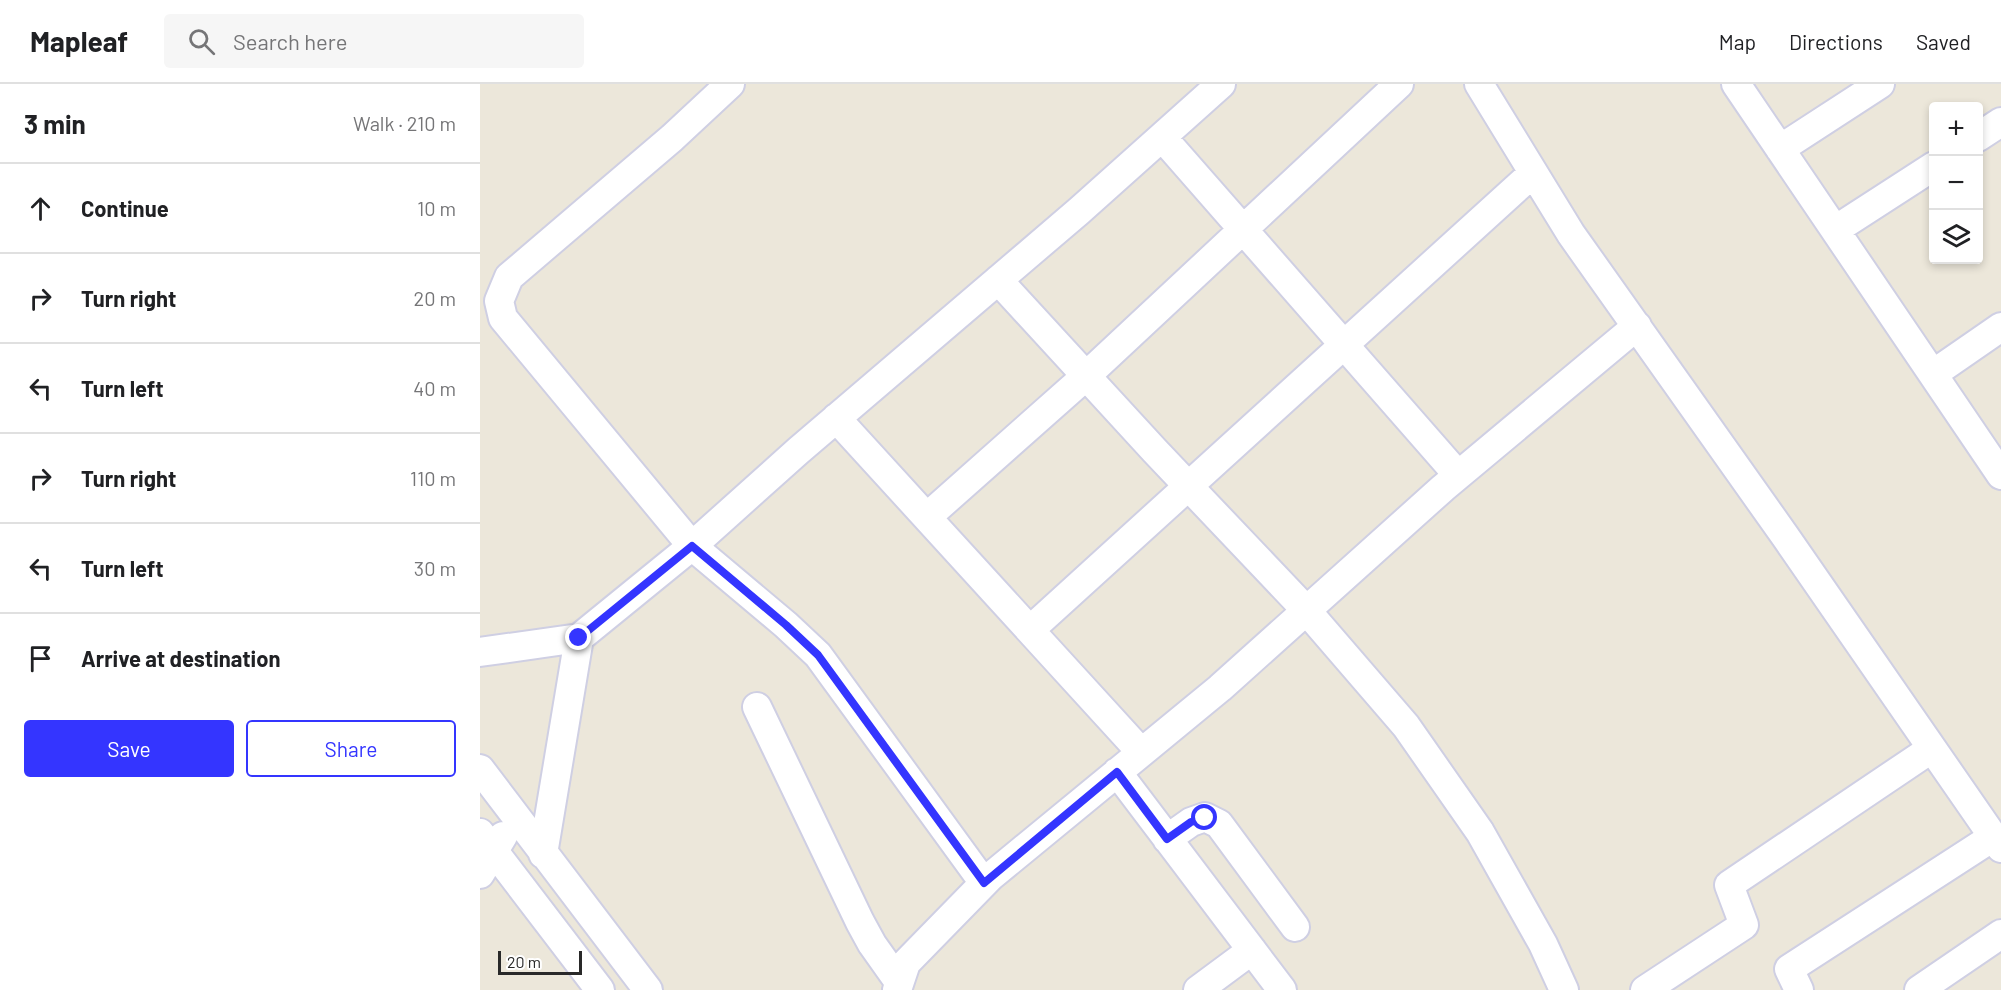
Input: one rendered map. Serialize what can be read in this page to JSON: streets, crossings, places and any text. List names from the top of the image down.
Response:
{
  "scale_bar": "20 m",
  "page": {
    "header": "Mapleaf",
    "search": "Search here",
    "nav": ["Map", "Directions", "Saved"],
    "heading": ["3 min", "Walk · 210 m"],
    "map_buttons": ["+", "−"],
    "list": [
      ["Continue", "10 m"],
      ["Turn right", "20 m"],
      ["Turn left", "40 m"],
      ["Turn right", "110 m"],
      ["Turn left", "30 m"],
      "Arrive at destination"
    ],
    "buttons": ["Save", "Share"],
    "scale": "20 m"
  }
}
